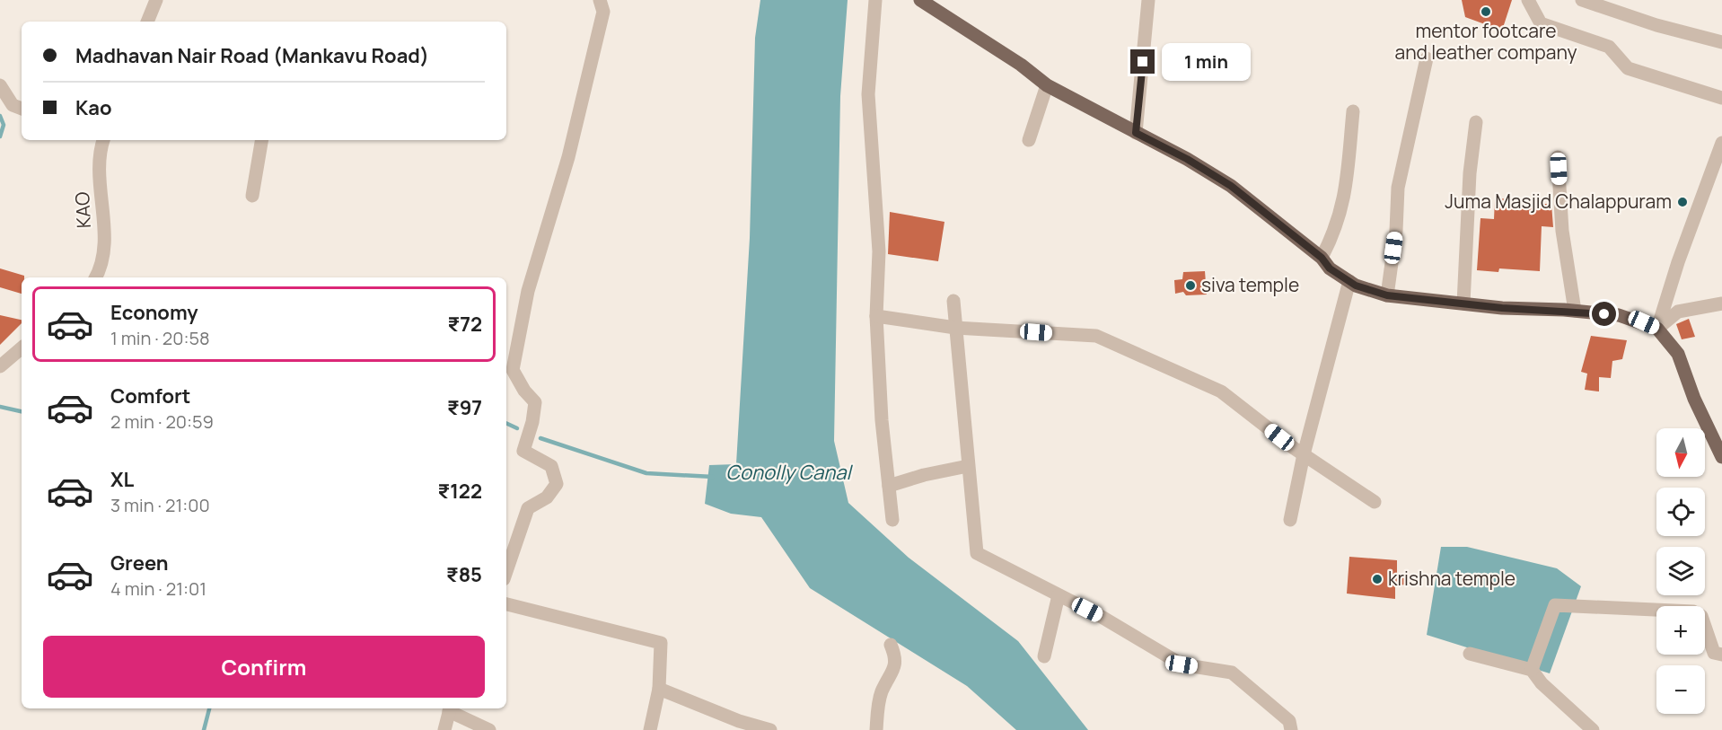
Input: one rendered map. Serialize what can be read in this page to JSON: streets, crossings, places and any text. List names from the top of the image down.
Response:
{
  "streets": {
    "street": ["KAO"]
  },
  "water": ["Conolly Canal"],
  "places": [
    "mentor footcare and leather company",
    "Juma Masjid Chalappuram",
    "siva temple",
    "krishna temple"
  ],
  "north": "bottom",
  "page": {
    "banner": ["Madhavan Nair Road (Mankavu Road)", "Kao"],
    "bubble": "1 min",
    "list": [
      {
        "name": "Economy",
        "note": "1 min · 20:58",
        "value": "₹72"
      },
      {
        "name": "Comfort",
        "note": "2 min · 20:59",
        "value": "₹97"
      },
      {
        "name": "XL",
        "note": "3 min · 21:00",
        "value": "₹122"
      },
      {
        "name": "Green",
        "note": "4 min · 21:01",
        "value": "₹85"
      }
    ],
    "map_buttons": ["+", "−"],
    "buttons": "Confirm"
  }
}
